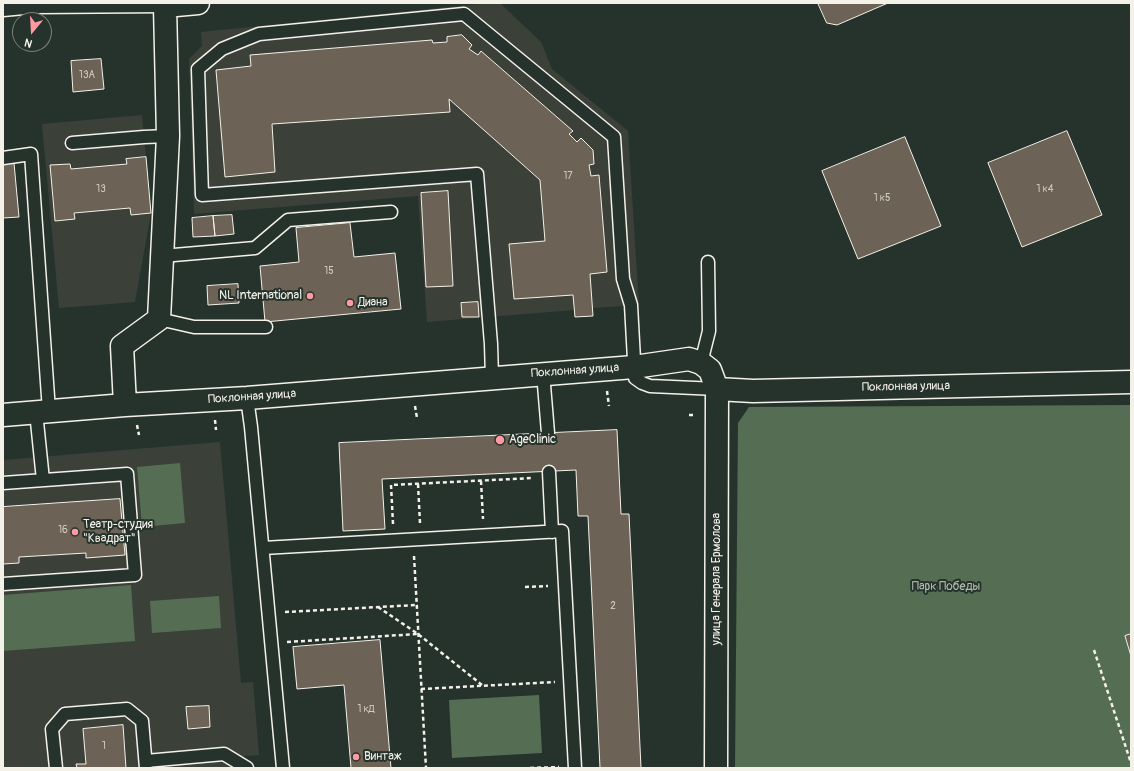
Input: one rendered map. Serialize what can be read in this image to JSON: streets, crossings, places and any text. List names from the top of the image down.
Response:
{
  "streets": {
    "street": ["Поклонная улица", "улица Генерала Ермолова"]
  },
  "crossings": [
    ["Поклонная улица", "улица Генерала Ермолова"]
  ],
  "parks": ["Парк Победы"],
  "places": [
    "NL International",
    "Диана",
    "AgeClinic",
    "Театр-студия \"Квадрат\"",
    "Винтаж"
  ],
  "house_numbers": [
    "13А",
    "17",
    "13",
    "1 к4",
    "1 к5",
    "15",
    "16",
    "2",
    "1 кД",
    "1"
  ],
  "north": "bottom"
}
